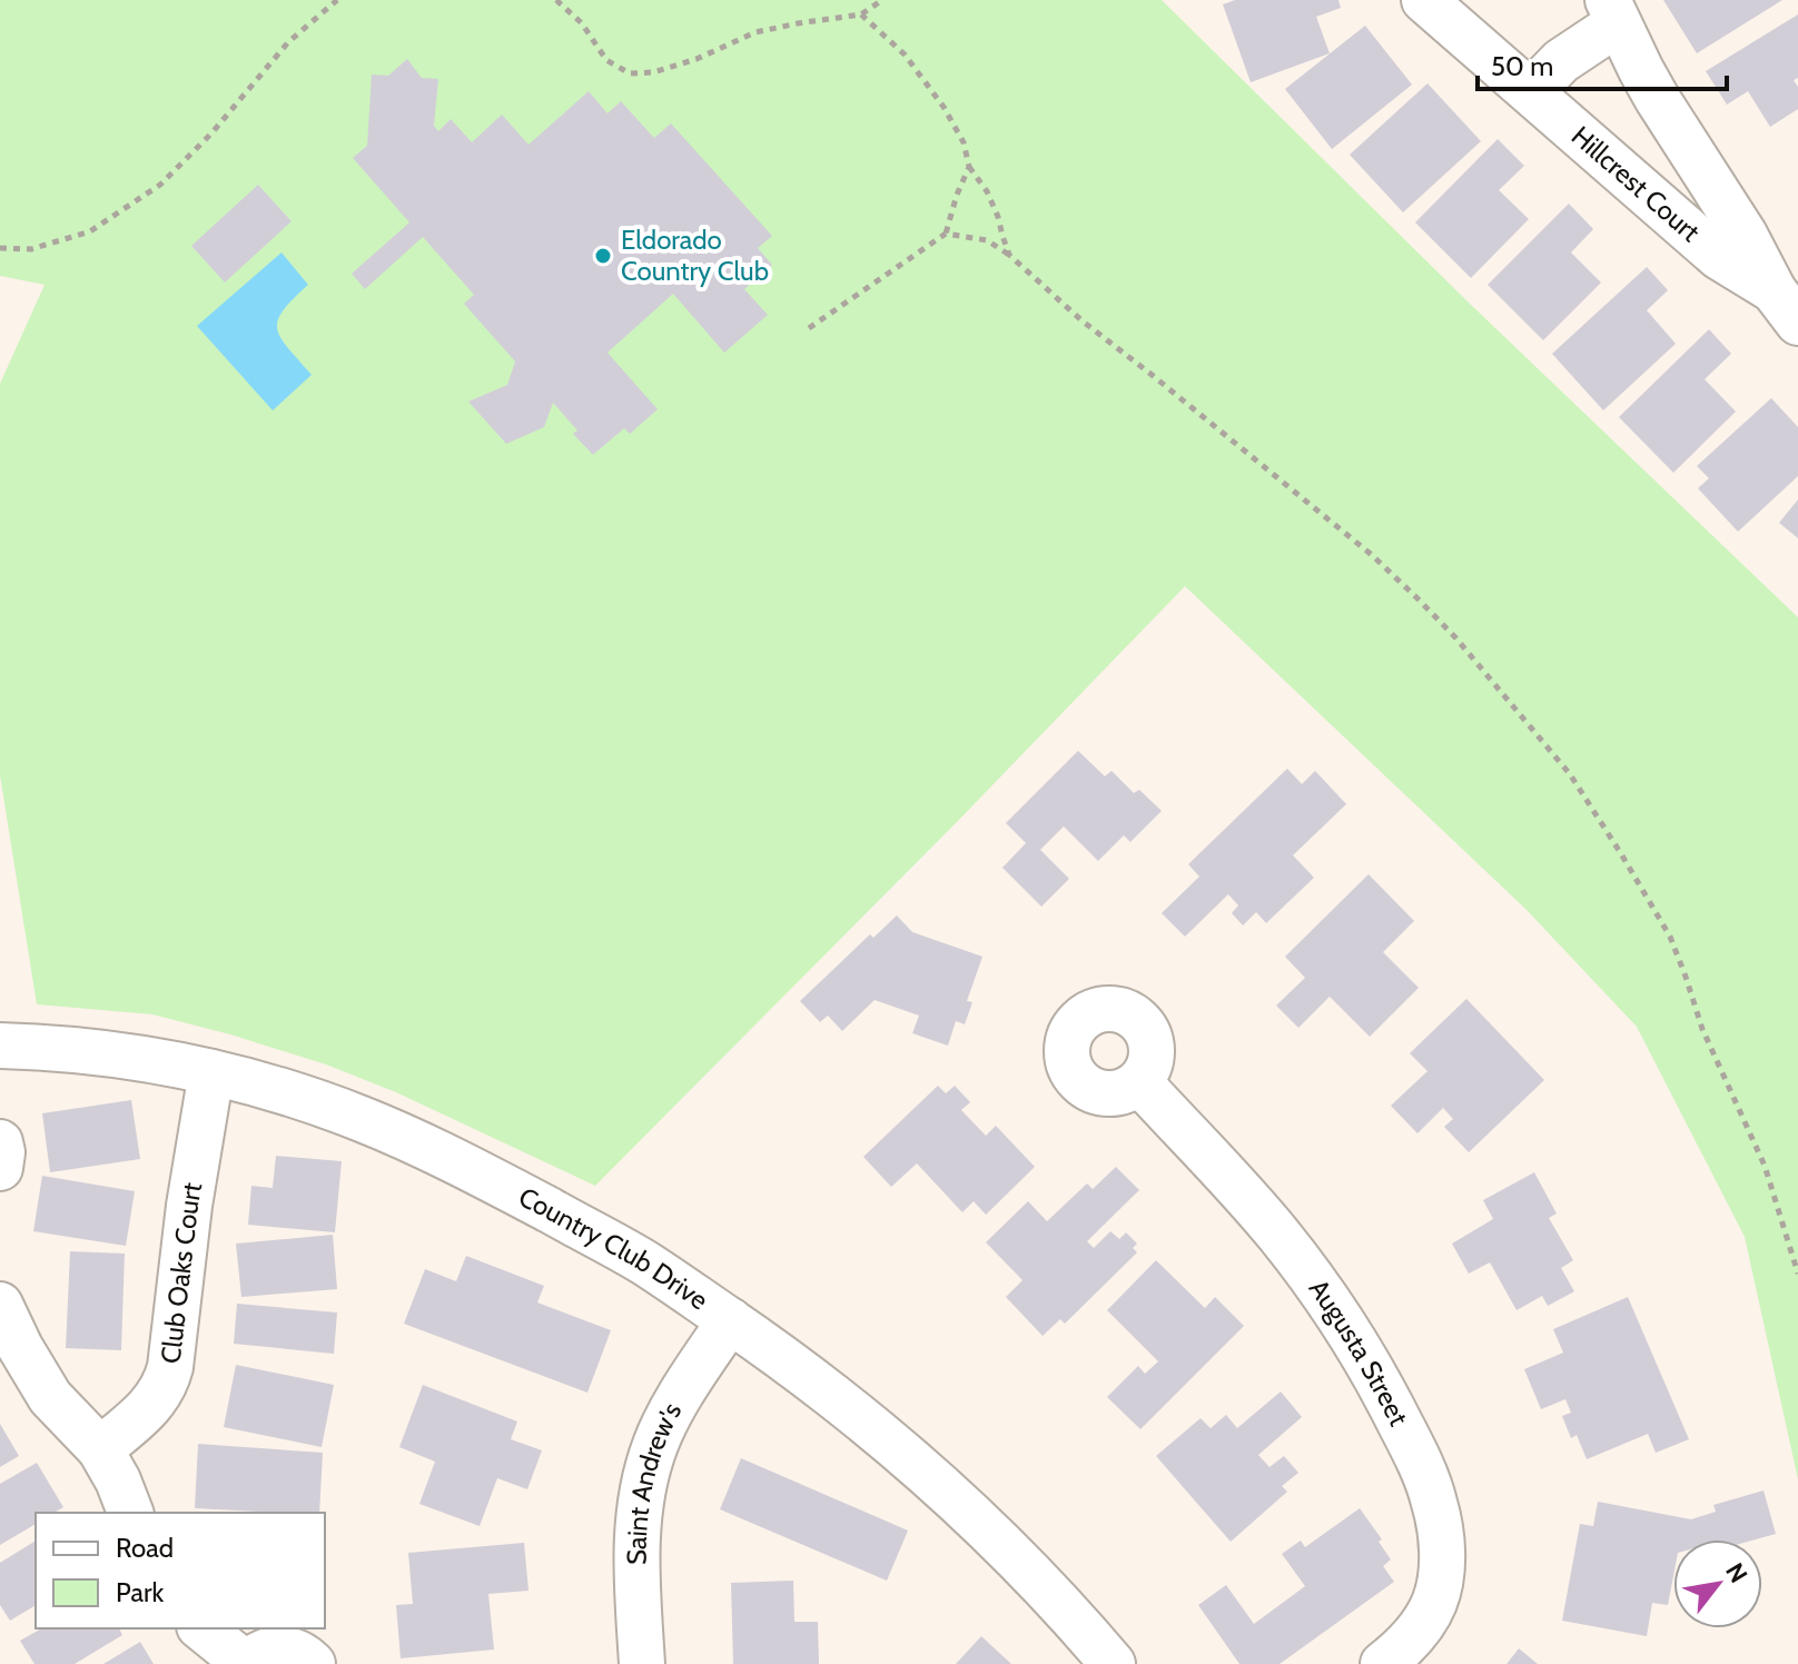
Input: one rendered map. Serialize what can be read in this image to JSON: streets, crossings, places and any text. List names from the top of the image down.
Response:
{
  "streets": {
    "street": [
      "Hillcrest Court",
      "Country Club Drive",
      "Club Oaks Court",
      "Augusta Street",
      "Saint Andrew's"
    ]
  },
  "crossings": [
    ["Country Club Drive", "Club Oaks Court"],
    ["Country Club Drive", "Saint Andrew's"]
  ],
  "places": ["Eldorado Country Club"],
  "legend": ["Road", "Park"],
  "scale_bar": "50 m",
  "north": "top right"
}
